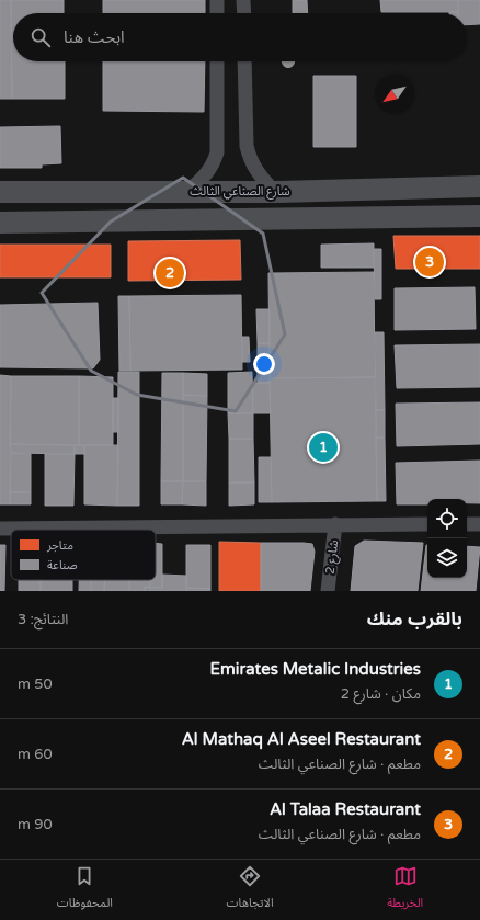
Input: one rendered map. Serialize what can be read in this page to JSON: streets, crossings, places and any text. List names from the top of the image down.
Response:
{
  "streets": {
    "main road": ["شارع الصناعي الثالث"],
    "street": ["شارع 2"]
  },
  "legend": ["متاجر", "صناعة"],
  "north": "bottom left",
  "page": {
    "search": "ابحث هنا",
    "pins": ["3", "2", "1"],
    "heading": ["بالقرب منك", "النتائج: 3"],
    "list": [
      {
        "mark": "1",
        "name": "Emirates Metalic Industries",
        "note": "مكان · شارع 2",
        "value": "50 m"
      },
      {
        "mark": "2",
        "name": "Al Mathaq Al Aseel Restaurant",
        "note": "مطعم · شارع الصناعي الثالث",
        "value": "60 m"
      },
      {
        "mark": "3",
        "name": "Al Talaa Restaurant",
        "note": "مطعم · شارع الصناعي الثالث",
        "value": "90 m"
      }
    ],
    "nav": ["الخريطة", "الاتجاهات", "المحفوظات"]
  }
}
